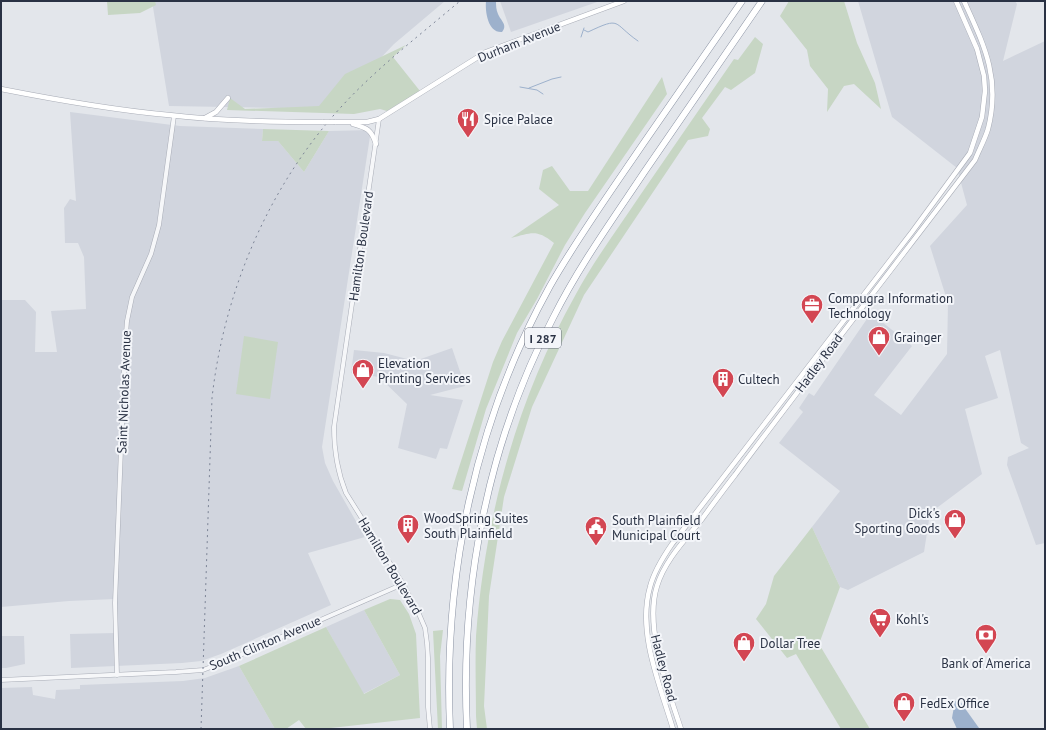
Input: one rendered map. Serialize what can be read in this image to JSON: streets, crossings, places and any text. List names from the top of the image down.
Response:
{
  "streets": {
    "highway": ["I 287"],
    "main road": ["Durham Avenue", "Hadley Road"],
    "street": ["Hamilton Boulevard", "Saint Nicholas Avenue", "South Clinton Avenue"]
  },
  "crossings": [
    ["Durham Avenue", "Hamilton Boulevard"],
    ["Hamilton Boulevard", "South Clinton Avenue"],
    ["Saint Nicholas Avenue", "South Clinton Avenue"]
  ],
  "places": {
    "restaurant": ["Spice Palace"],
    "office": ["Compugra Information Technology"],
    "shop": [
      "Grainger",
      "Elevation Printing Services",
      "Dick's Sporting Goods",
      "Dollar Tree",
      "FedEx Office"
    ],
    "building": ["Cultech", "WoodSpring Suites South Plainfield"],
    "public building": ["South Plainfield Municipal Court"],
    "supermarket": ["Kohl's"],
    "bank": ["Bank of America"]
  }
}
